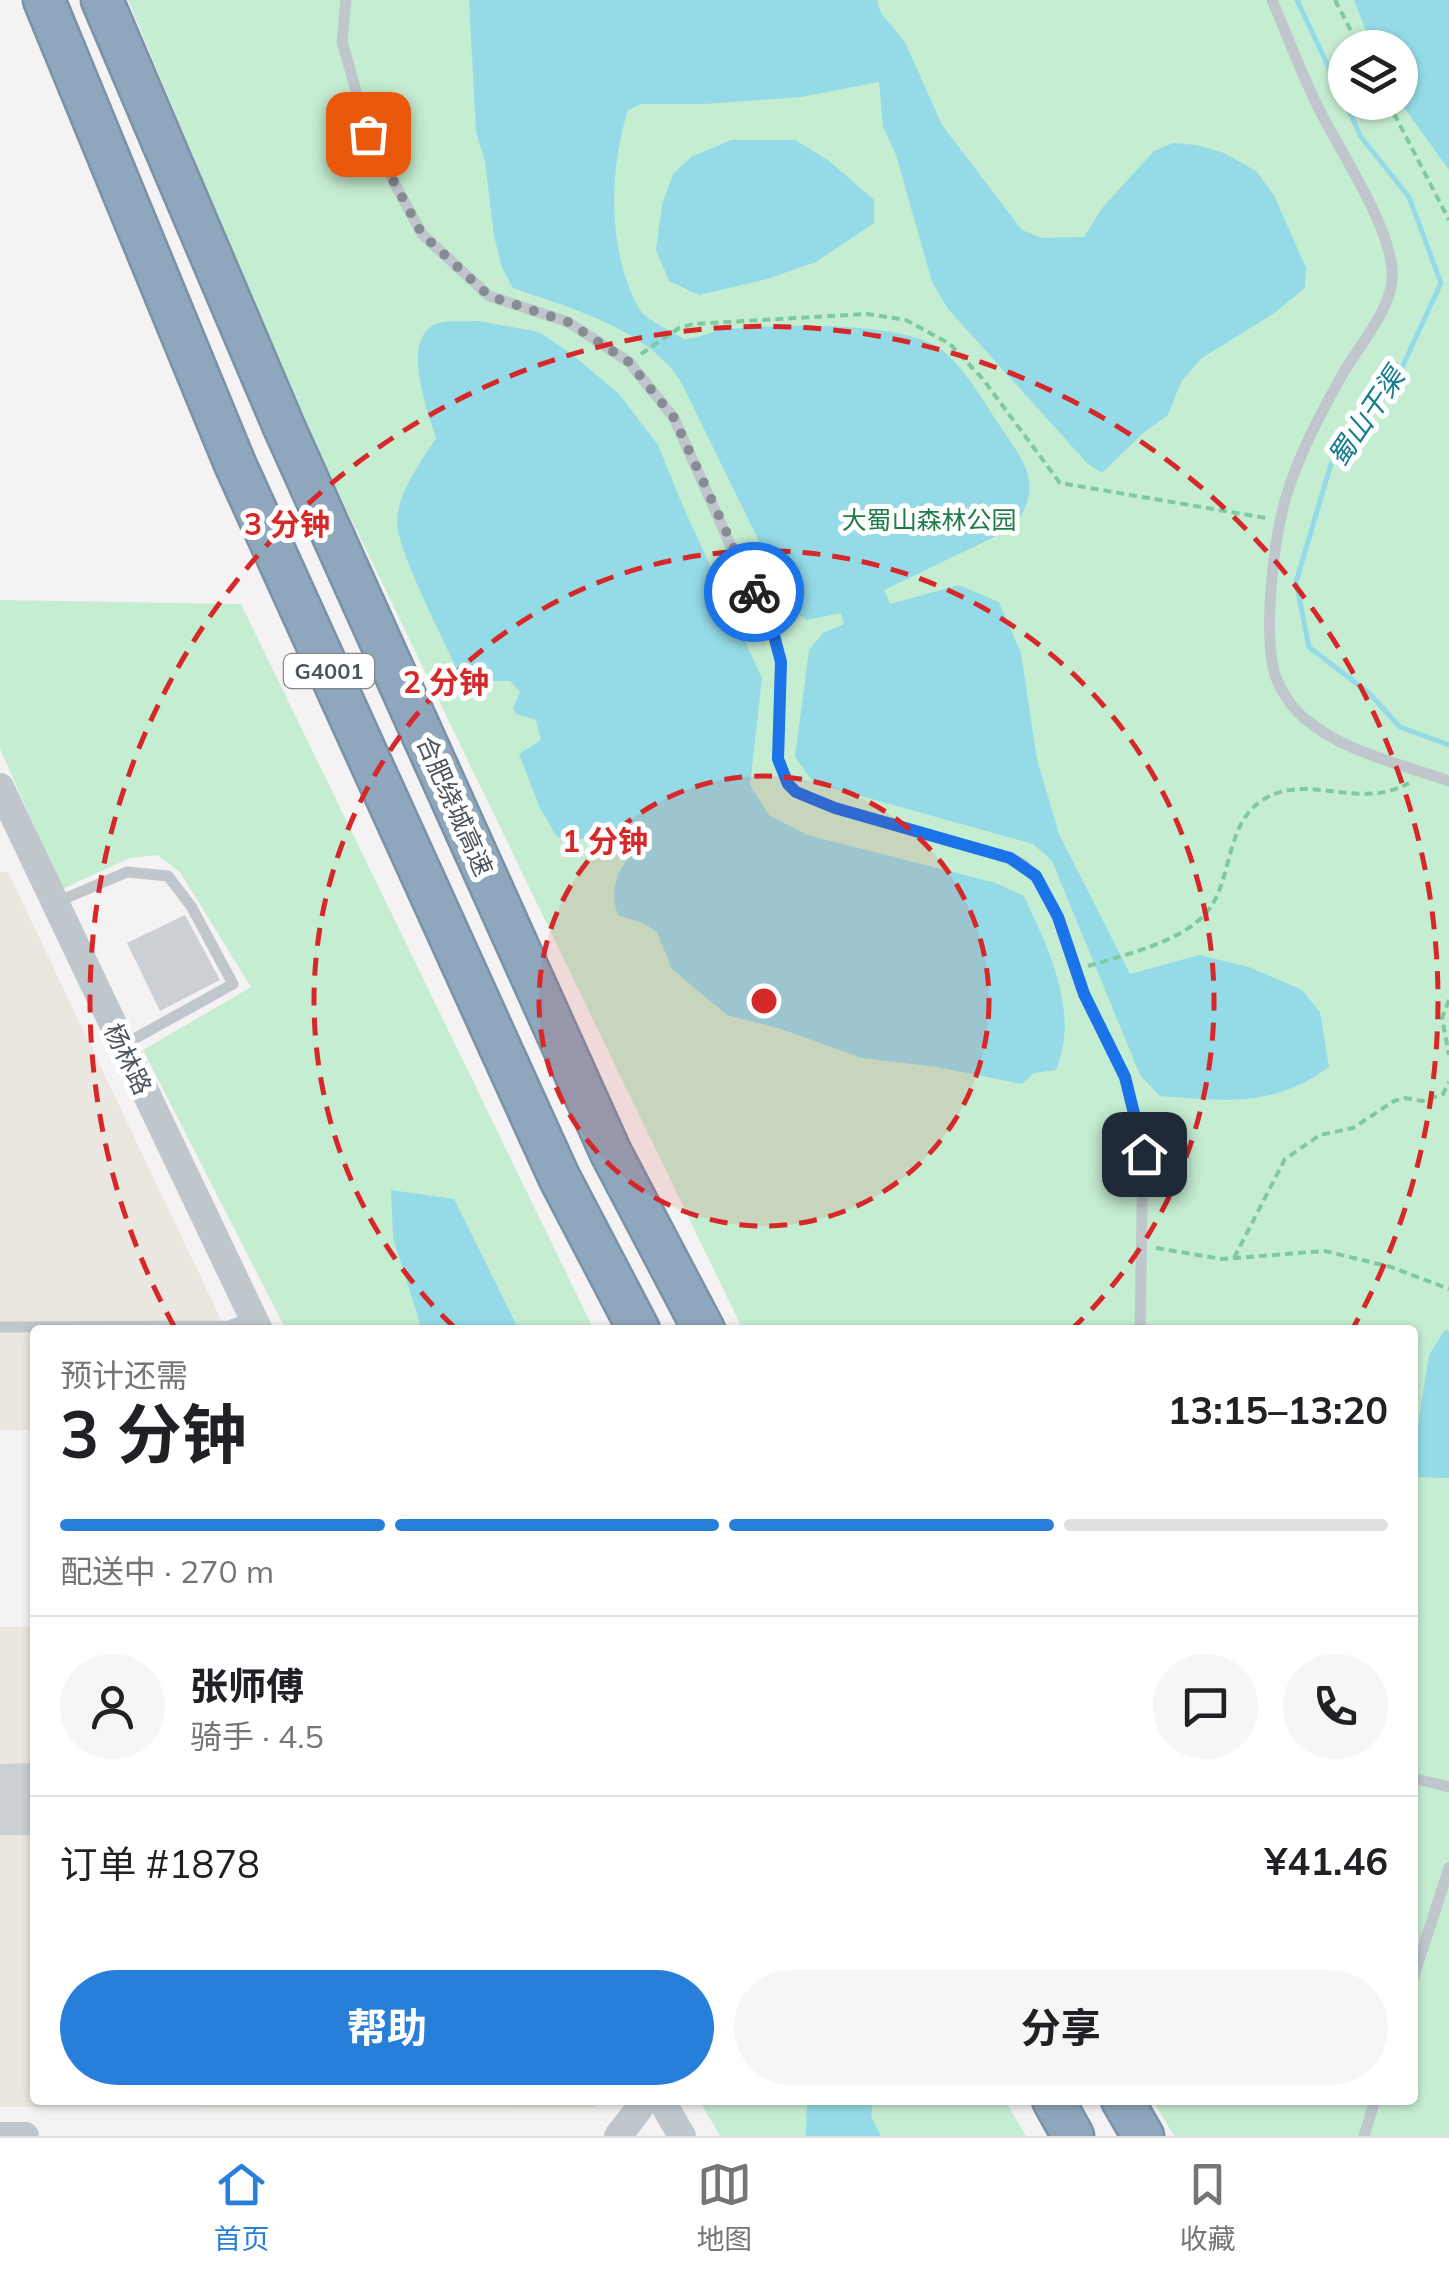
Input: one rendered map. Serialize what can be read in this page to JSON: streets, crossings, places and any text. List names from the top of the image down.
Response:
{
  "streets": {
    "highway": ["G4001", "合肥绕城高速"],
    "street": ["杨林路"]
  },
  "water": ["蜀山干渠"],
  "parks": ["大蜀山森林公园"],
  "page": {
    "heading": ["3 分钟", "预计还需", "13:15–13:20"],
    "panel": [
      "张师傅",
      "骑手 · 4.5",
      "订单 #1878",
      "¥41.46"
    ],
    "bar": "配送中 · 270 m",
    "buttons": ["帮助", "分享"],
    "tabs": ["首页", "地图", "收藏"]
  },
  "rings": ["3 分钟", "2 分钟", "1 分钟"]
}
